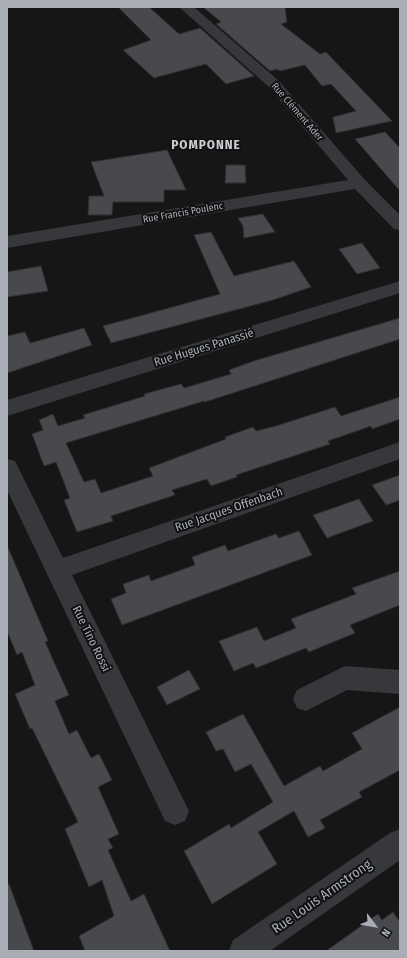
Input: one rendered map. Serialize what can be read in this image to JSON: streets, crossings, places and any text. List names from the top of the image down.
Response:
{
  "streets": {
    "street": [
      "Rue Clément Ader",
      "Rue Francis Poulenc",
      "Rue Hugues Panassié",
      "Rue Jacques Offenbach",
      "Rue Tino Rossi",
      "Rue Louis Armstrong"
    ]
  },
  "crossings": [
    ["Rue Clément Ader", "Rue Francis Poulenc"],
    ["Rue Jacques Offenbach", "Rue Tino Rossi"]
  ],
  "districts": ["POMPONNE"],
  "north": "bottom right"
}
